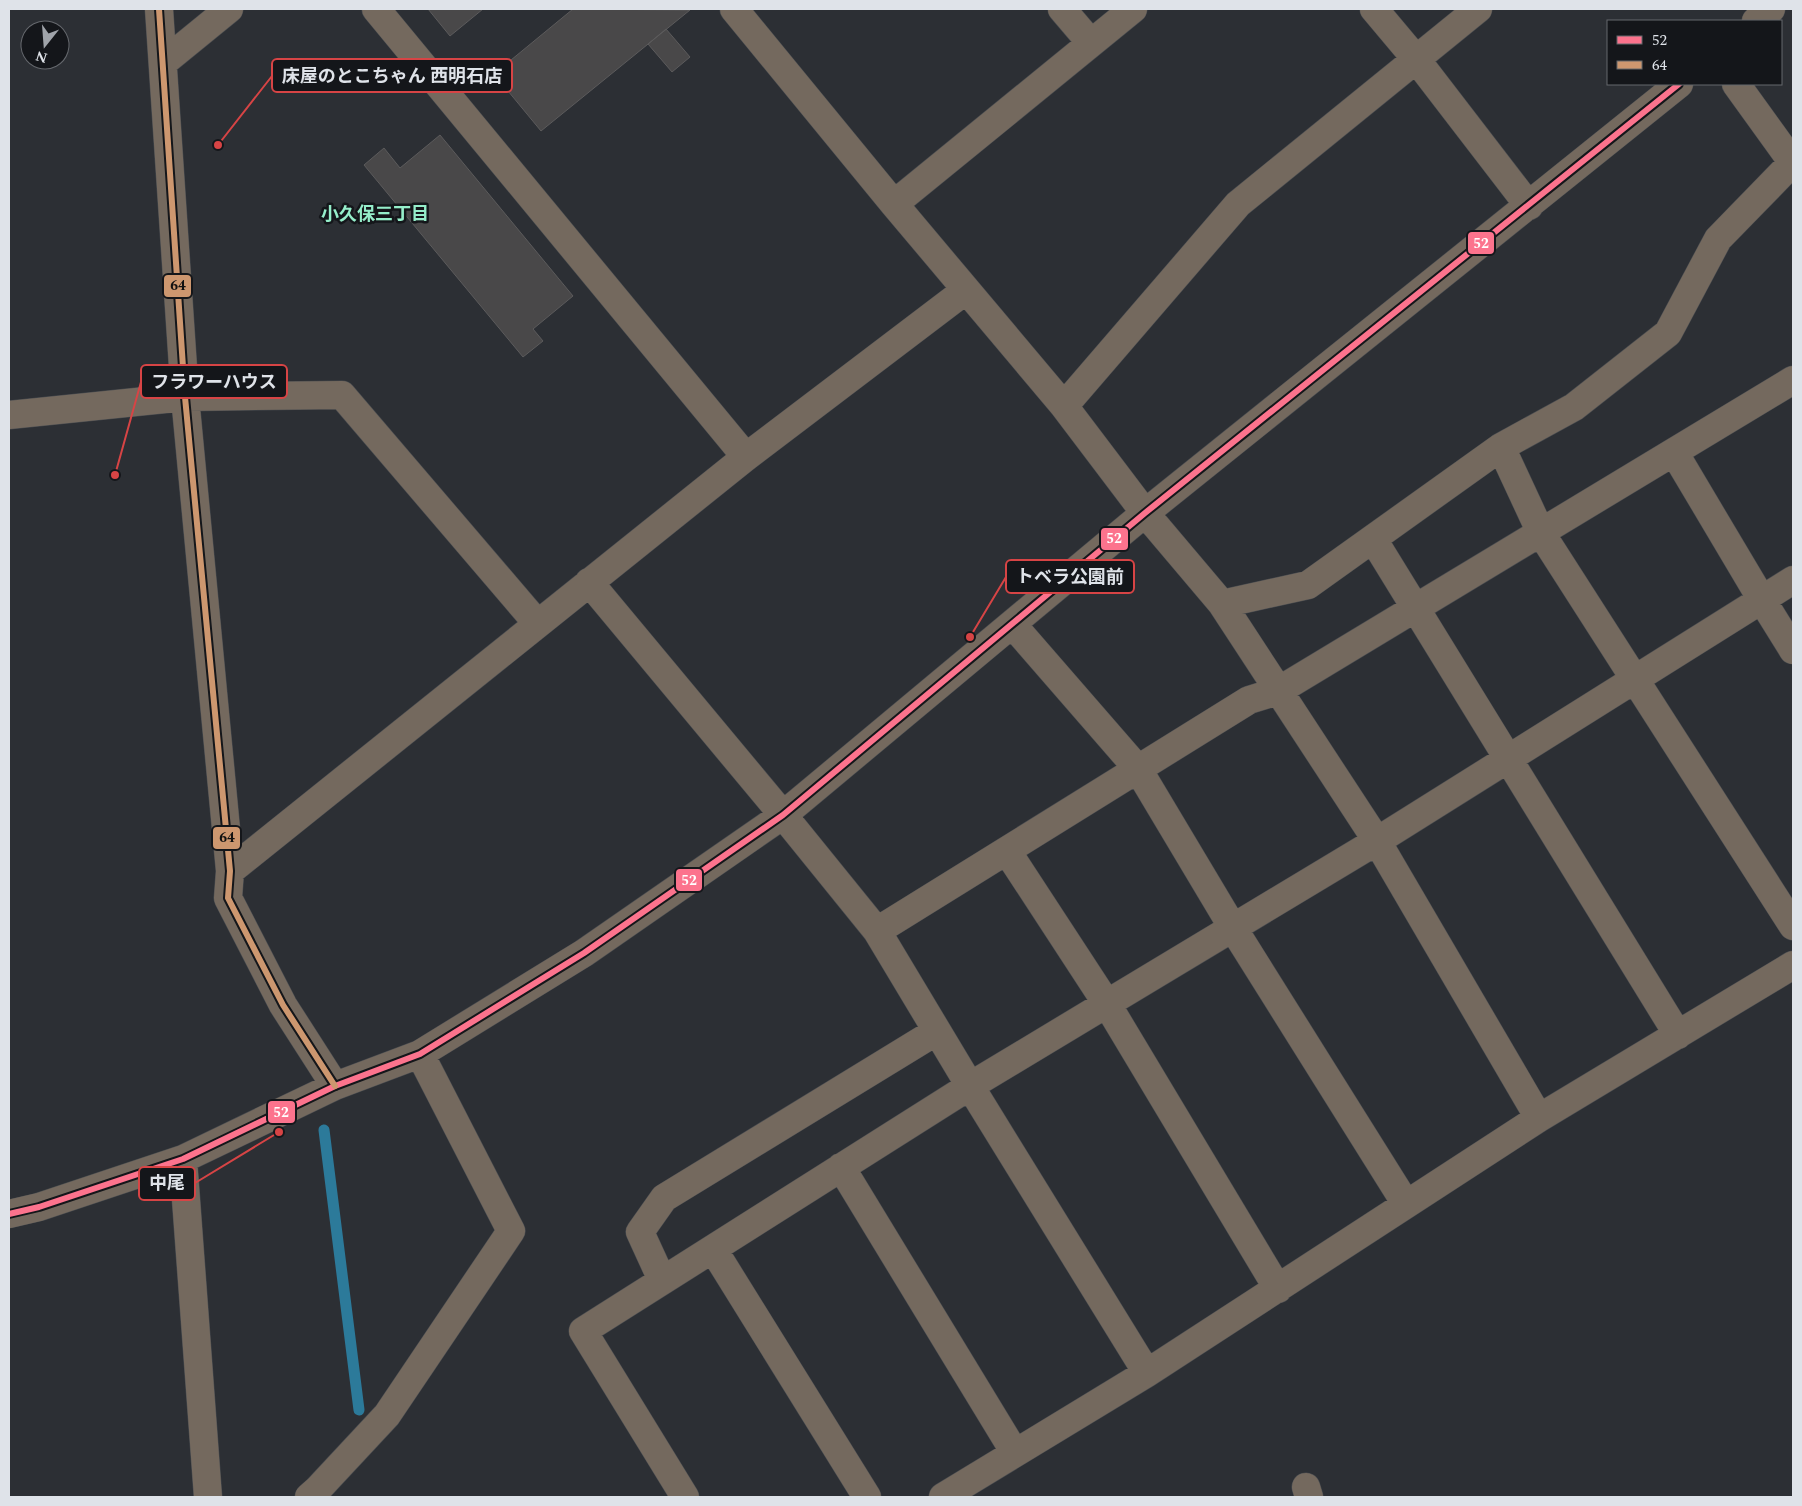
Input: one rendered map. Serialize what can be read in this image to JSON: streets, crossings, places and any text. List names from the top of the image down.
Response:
{
  "districts": ["小久保三丁目"],
  "places": [
    "床屋のとこちゃん 西明石店",
    "フラワーハウス",
    "トベラ公園前",
    "中尾"
  ],
  "lines": ["transit line 64", "transit line 52"],
  "legend": ["52", "64"],
  "north": "bottom"
}
